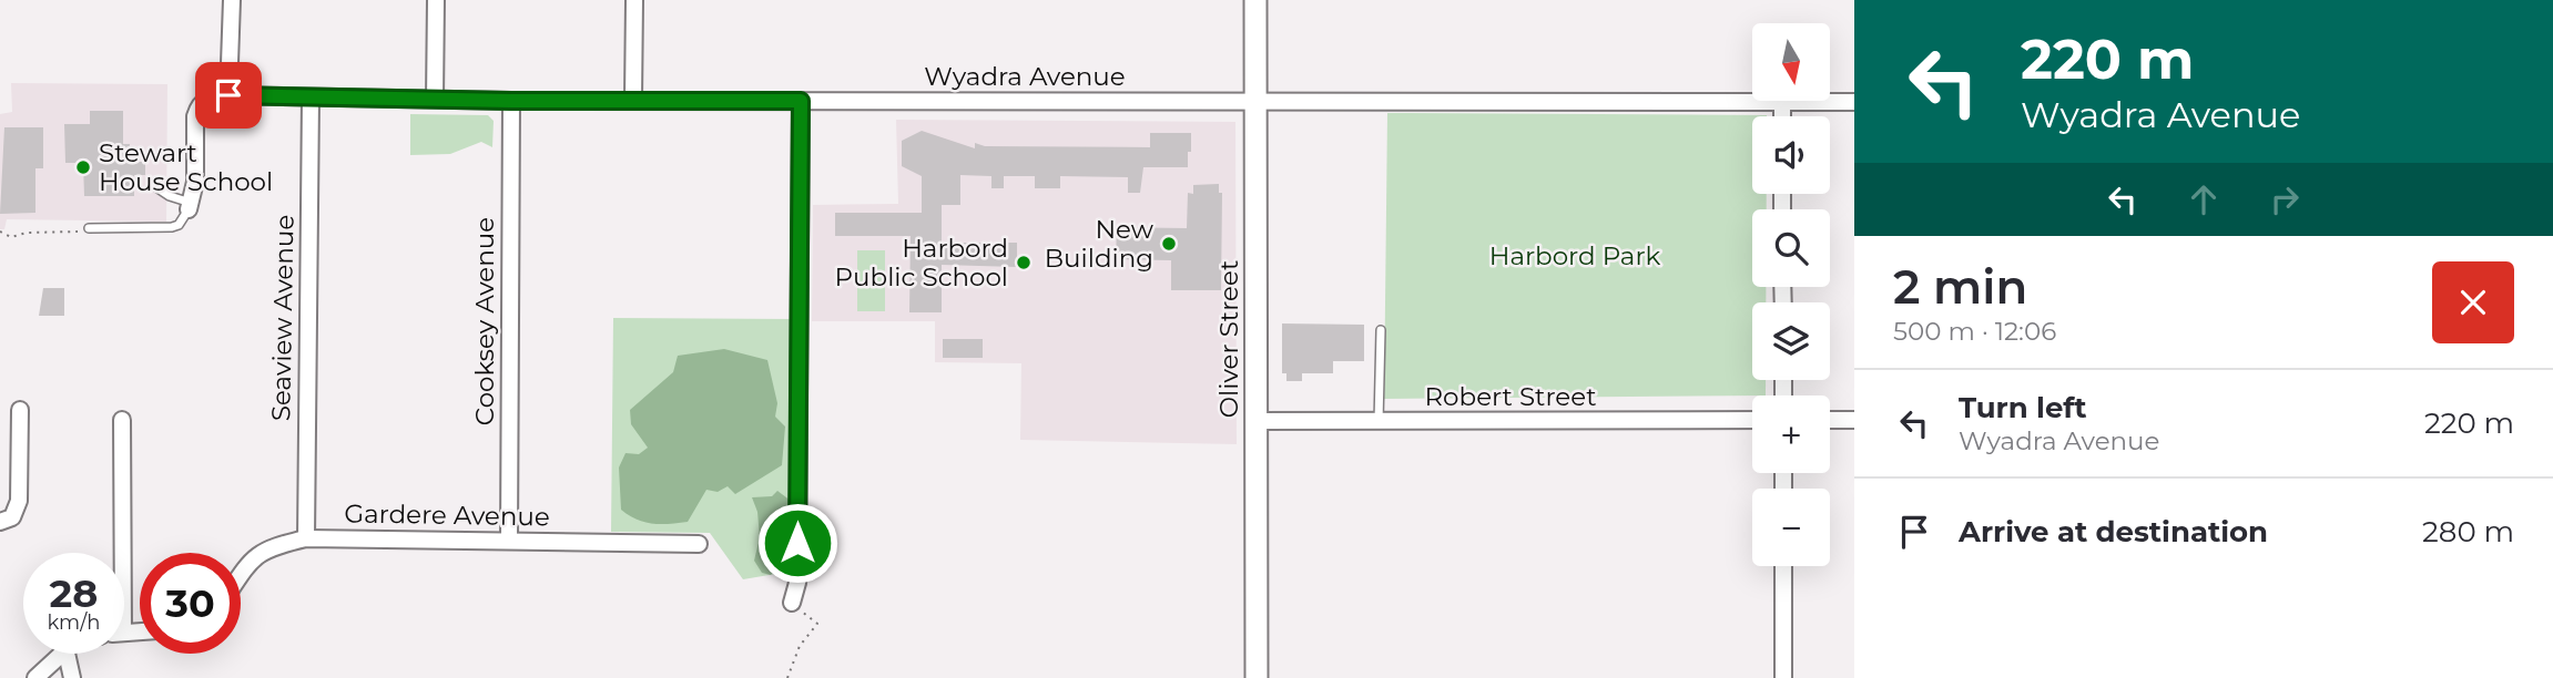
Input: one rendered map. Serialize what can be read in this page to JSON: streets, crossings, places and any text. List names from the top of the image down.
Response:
{
  "streets": {
    "main road": ["Oliver Street"],
    "street": [
      "Wyadra Avenue",
      "Seaview Avenue",
      "Cooksey Avenue",
      "Robert Street",
      "Gardere Avenue"
    ]
  },
  "crossings": [
    ["Wyadra Avenue", "Seaview Avenue"],
    ["Wyadra Avenue", "Cooksey Avenue"],
    ["Wyadra Avenue", "Oliver Street"],
    ["Seaview Avenue", "Gardere Avenue"],
    ["Cooksey Avenue", "Gardere Avenue"],
    ["Oliver Street", "Robert Street"]
  ],
  "parks": ["Harbord Park"],
  "places": ["Stewart House School", "New Building", "Harbord Public School"],
  "north": "bottom",
  "page": {
    "turn": ["220 m", "Wyadra Avenue"],
    "map_buttons": ["+", "−"],
    "heading": ["2 min", "500 m · 12:06"],
    "list": [
      {
        "name": "Turn left",
        "note": "Wyadra Avenue",
        "value": "220 m"
      },
      {
        "name": "Arrive at destination",
        "value": "280 m"
      }
    ],
    "speed": "28 km/h",
    "limit": "30"
  }
}
